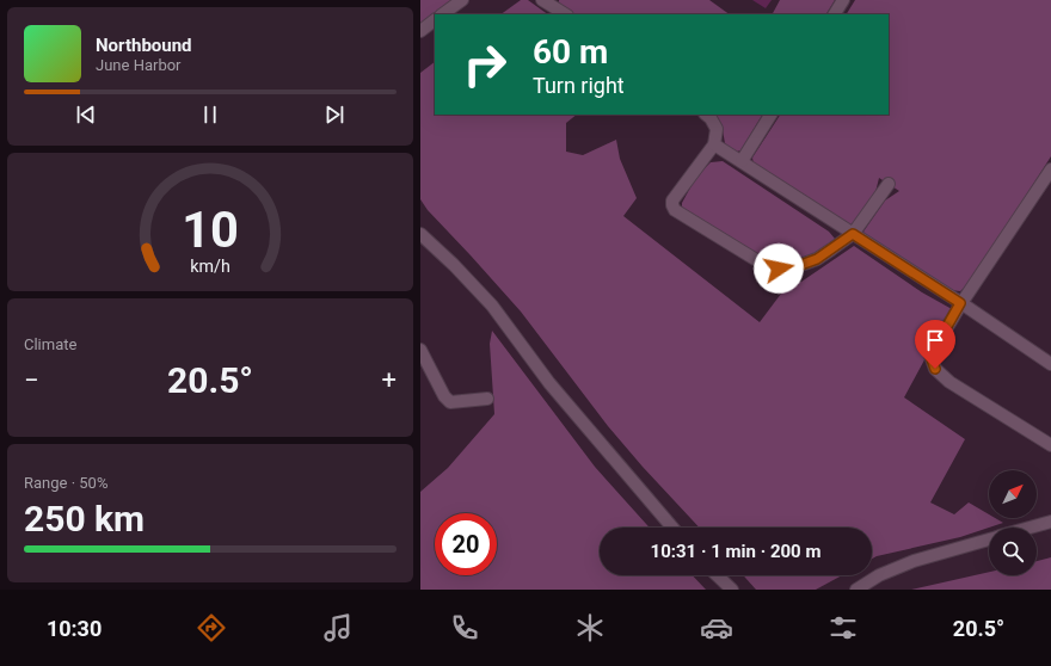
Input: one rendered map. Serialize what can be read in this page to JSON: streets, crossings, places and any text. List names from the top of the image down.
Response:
{
  "north": "top right",
  "page": {
    "turn": ["60 m", "Turn right"],
    "song": ["Northbound", "June Harbor"],
    "tile": [
      "Climate",
      ["Range · 50%", "250 km"]
    ],
    "heat": ["−", "20.5°", "+"],
    "limit": "20",
    "trip": "10:31 · 1 min · 200 m",
    "tabs": ["10:30", "20.5°"],
    "gauge": ["10", "km/h"]
  }
}
